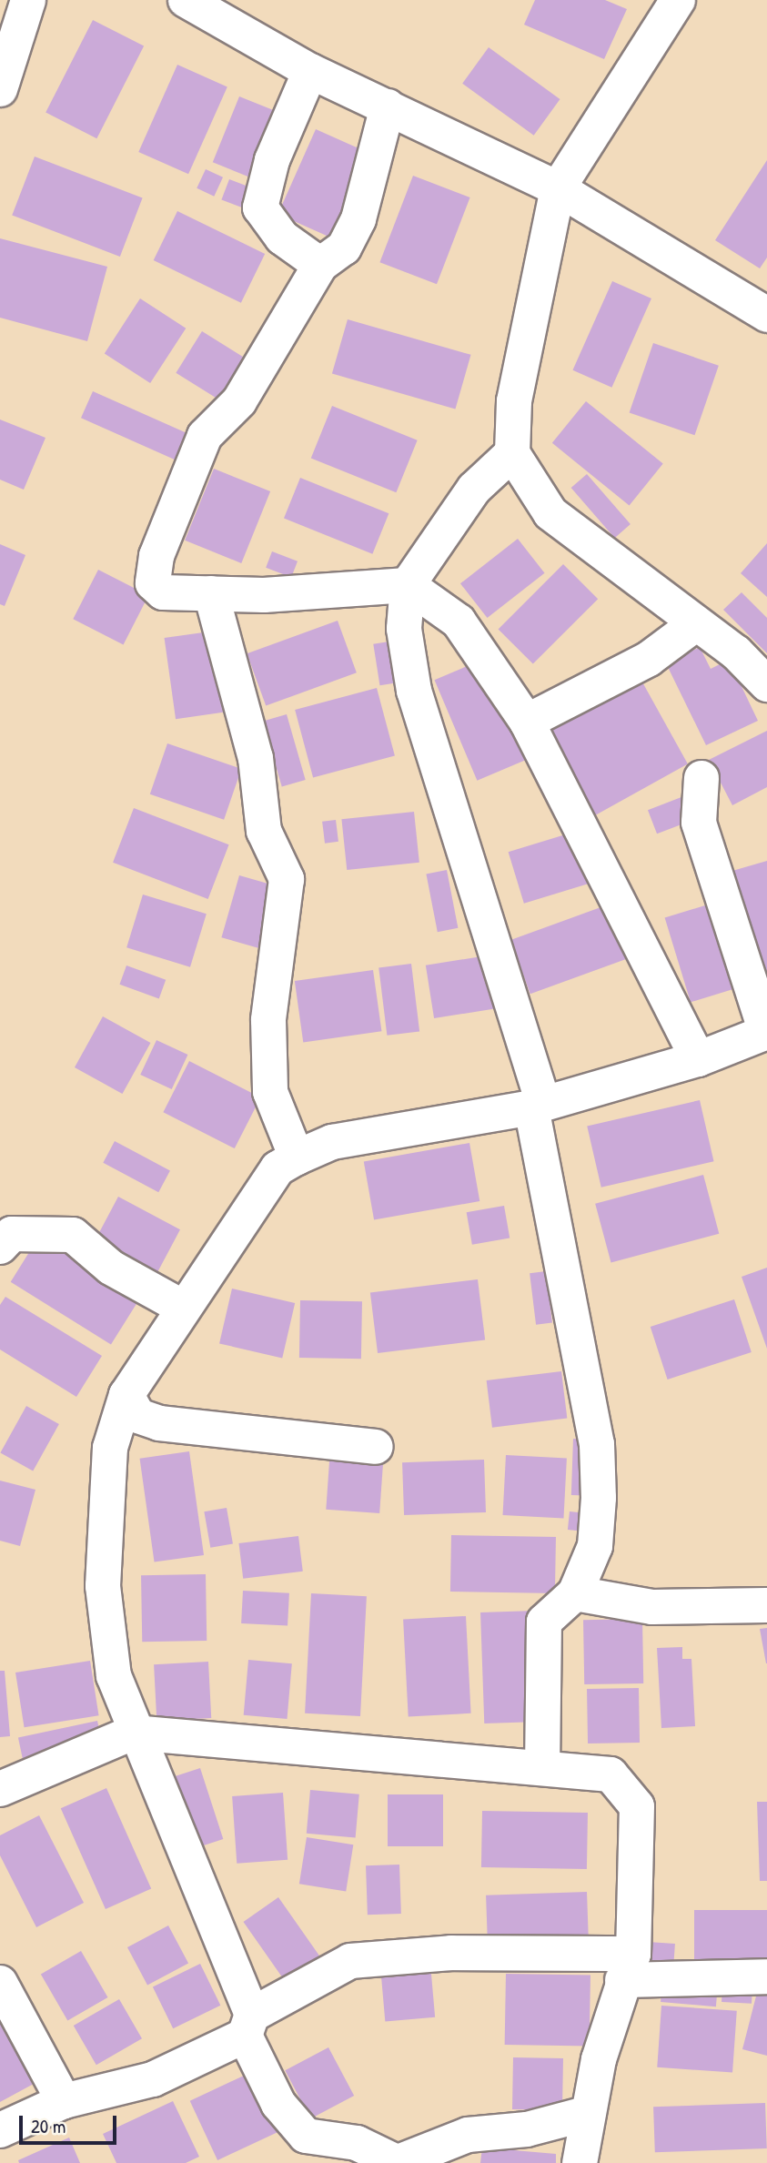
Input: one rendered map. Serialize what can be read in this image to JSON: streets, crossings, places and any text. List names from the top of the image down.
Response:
{
  "scale_bar": "20 m"
}
